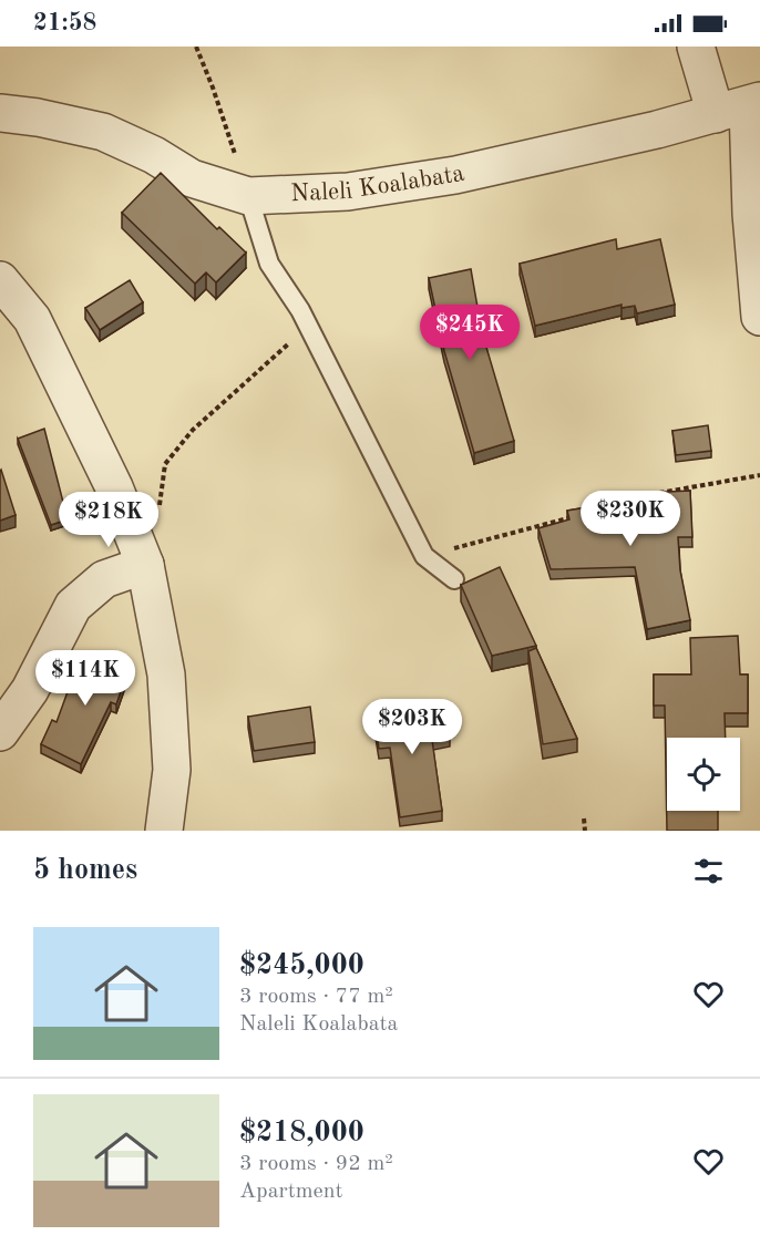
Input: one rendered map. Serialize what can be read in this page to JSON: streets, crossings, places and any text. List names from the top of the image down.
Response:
{
  "streets": {
    "street": ["Naleli Koalabata"]
  },
  "page": {
    "status": "21:58",
    "price": [
      "$245K",
      "$230K",
      "$218K",
      "$114K",
      "$203K"
    ],
    "heading": "5 homes",
    "list": [
      {
        "name": "$245,000",
        "note": "3 rooms · 77 m² · Naleli Koalabata"
      },
      {
        "name": "$218,000",
        "note": "3 rooms · 92 m² · Apartment"
      }
    ]
  }
}
